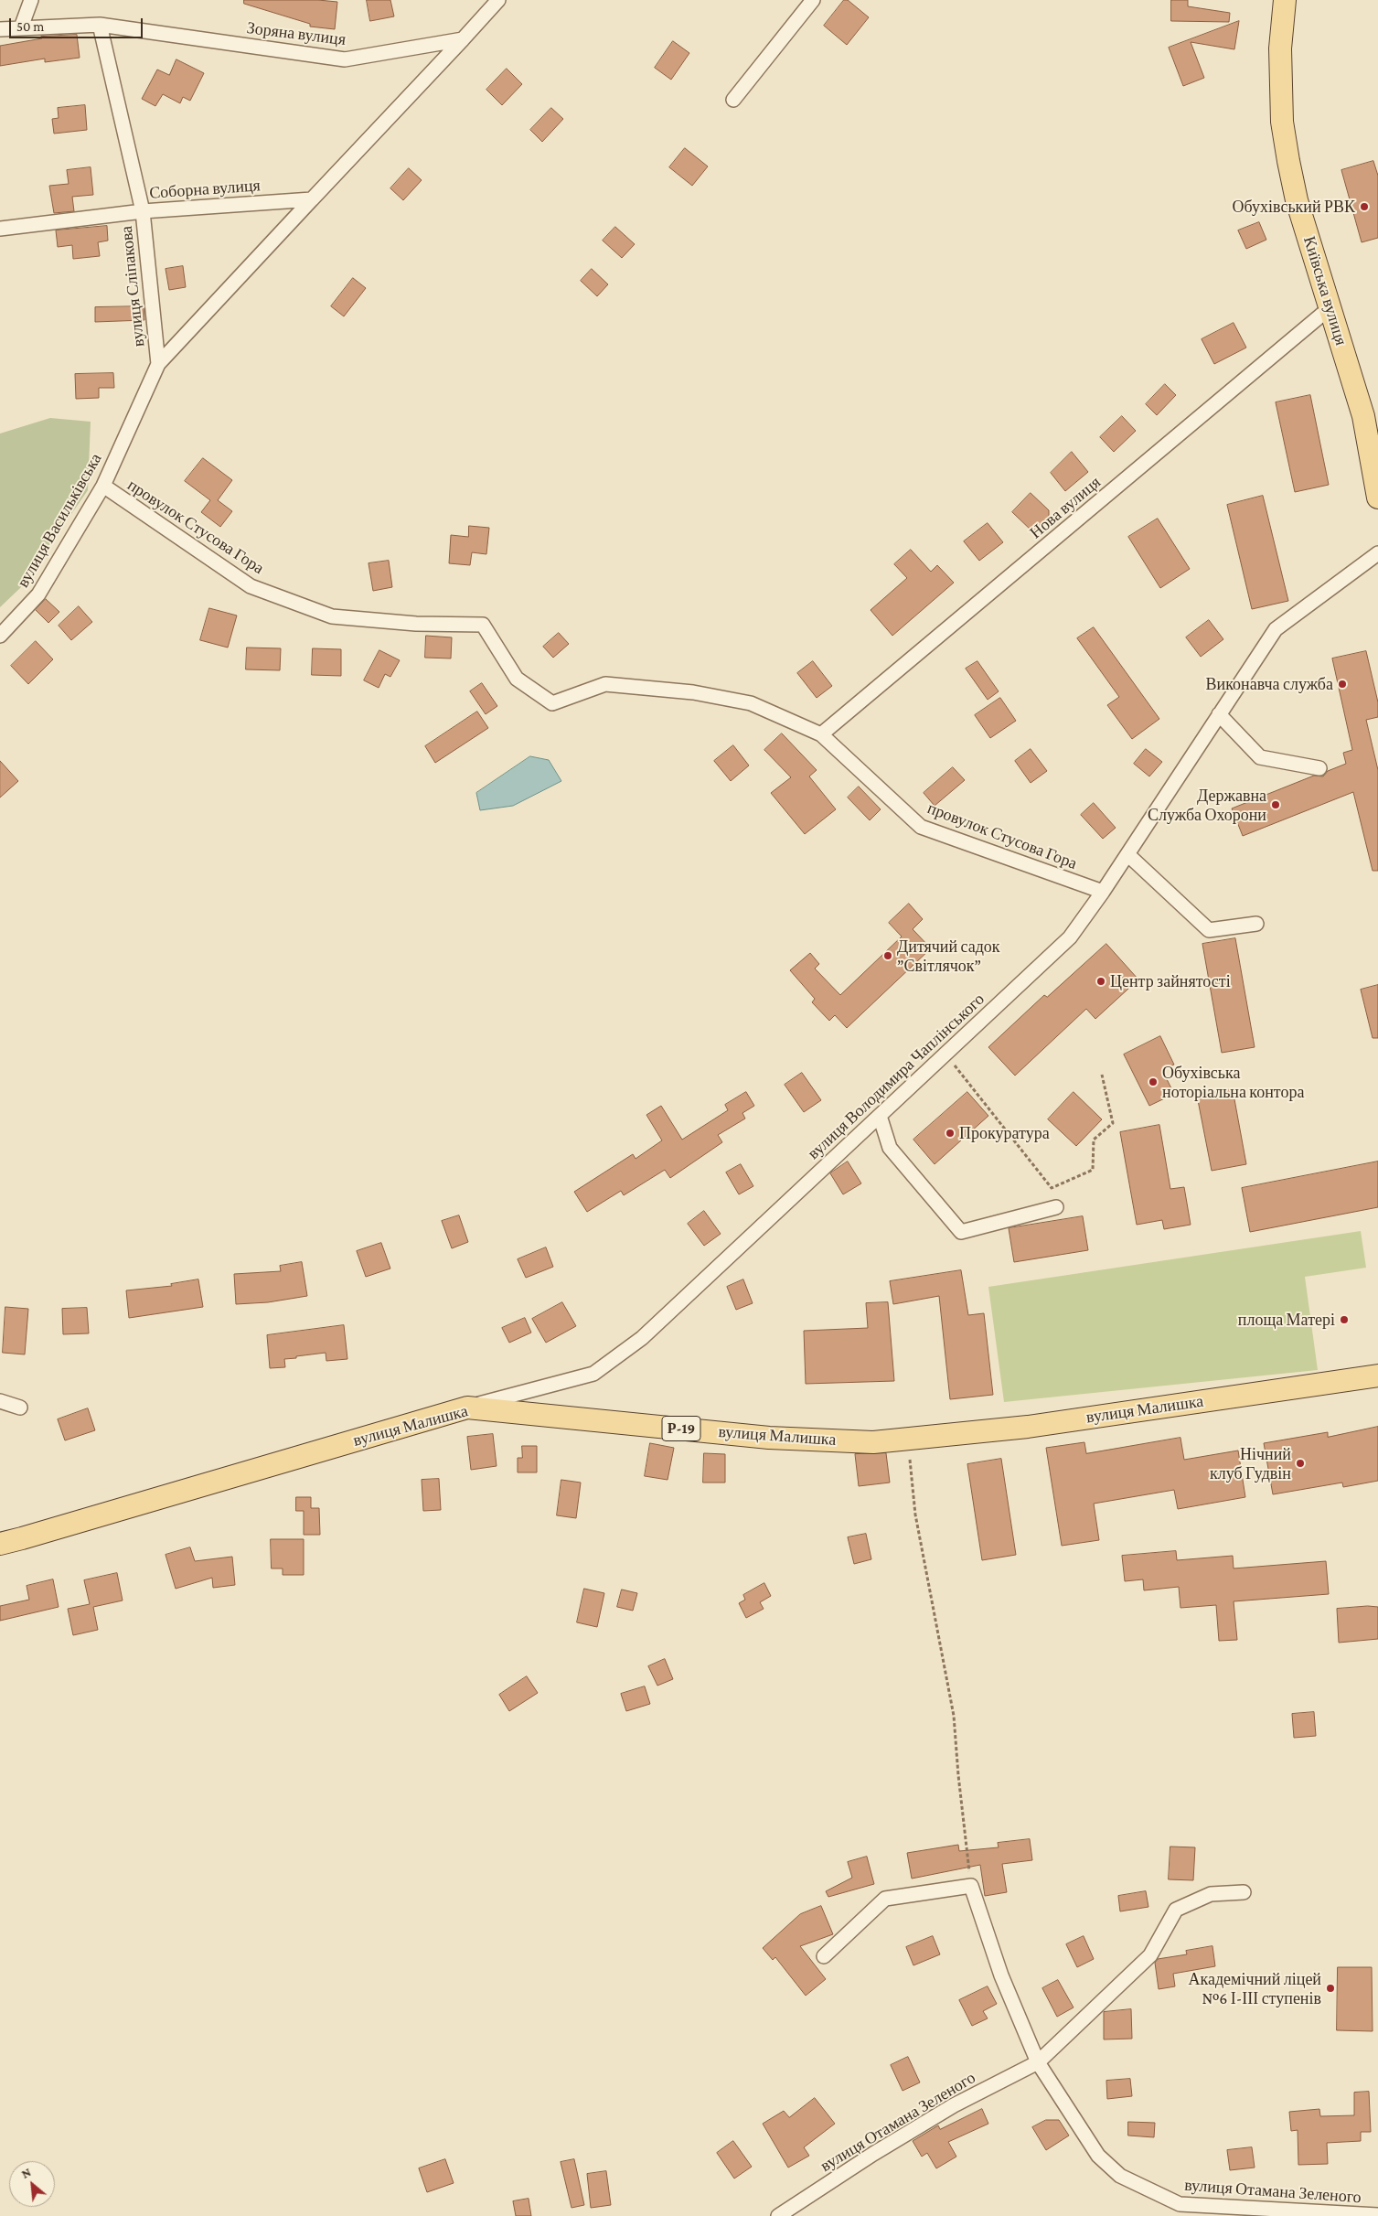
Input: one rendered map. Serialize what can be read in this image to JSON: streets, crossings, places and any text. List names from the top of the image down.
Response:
{
  "streets": {
    "main road": ["Київська вулиця", "вулиця Малишка", "Р-19"],
    "street": [
      "Зоряна вулиця",
      "Соборна вулиця",
      "вулиця Сліпакова",
      "Нова вулиця",
      "вулиця Васильківська",
      "провулок Стусова Гора",
      "вулиця Володимира Чаплінського",
      "вулиця Отамана Зеленого"
    ]
  },
  "crossings": [
    ["Зоряна вулиця", "Соборна вулиця"],
    ["Соборна вулиця", "вулиця Сліпакова"],
    ["вулиця Сліпакова", "вулиця Васильківська"],
    ["Київська вулиця", "Нова вулиця"],
    ["Нова вулиця", "провулок Стусова Гора"],
    ["вулиця Васильківська", "провулок Стусова Гора"],
    ["провулок Стусова Гора", "вулиця Володимира Чаплінського"],
    ["вулиця Володимира Чаплінського", "вулиця Малишка"]
  ],
  "places": [
    "Обухівський РВК",
    "Виконавча служба",
    "Державна Служба Охорони",
    "Дитячий садок ”Світлячок”",
    "Центр зайнятості",
    "Обухівська ноторіальна контора",
    "Прокуратура",
    "площа Матері",
    "Нічний клуб Гудвін",
    "Академічний ліцей №6 І-ІІІ ступенів"
  ],
  "scale_bar": "50 m",
  "north": "top left"
}
